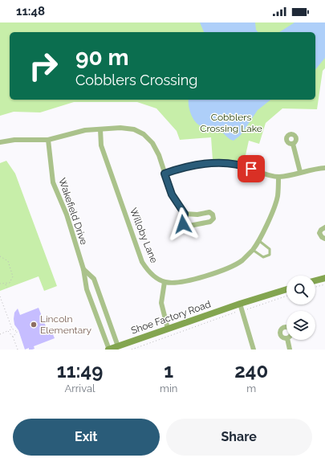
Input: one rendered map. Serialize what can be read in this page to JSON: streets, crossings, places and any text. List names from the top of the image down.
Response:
{
  "streets": {
    "street": ["Wakefield Drive", "Willoby Lane", "Shoe Factory Road"]
  },
  "crossings": [
    ["Wakefield Drive", "Shoe Factory Road"]
  ],
  "parks": ["Cobblers Crossing Lake"],
  "places": ["Lincoln Elementary"],
  "page": {
    "status": "11:48",
    "turn": ["90 m", "Cobblers Crossing"],
    "eta": [
      "11:49",
      "Arrival",
      "1",
      "min",
      "240",
      "m"
    ],
    "buttons": ["Exit", "Share"]
  }
}
